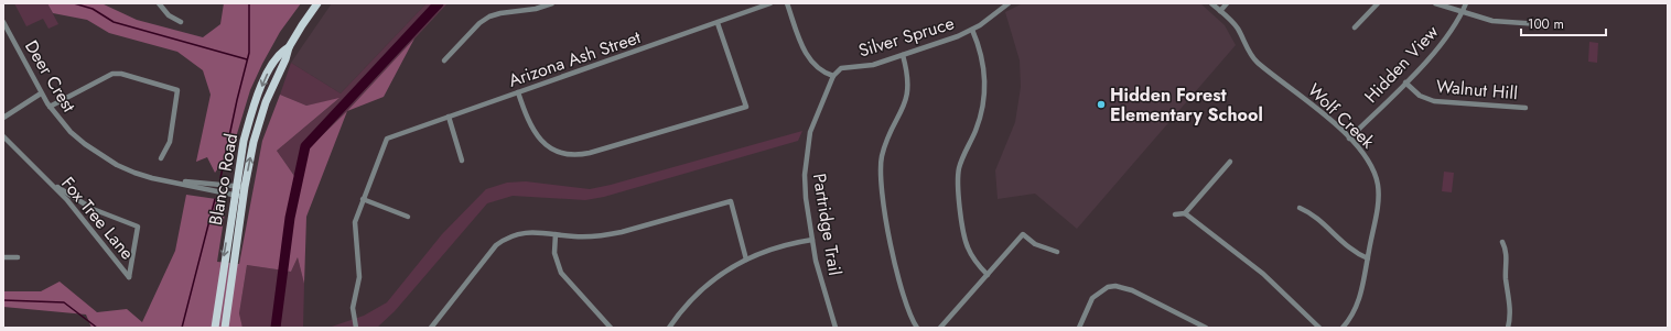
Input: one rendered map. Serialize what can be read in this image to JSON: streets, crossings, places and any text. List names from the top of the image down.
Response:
{
  "streets": {
    "main road": ["Blanco Road"],
    "street": [
      "Silver Spruce",
      "Arizona Ash Street",
      "Hidden View",
      "Deer Crest",
      "Walnut Hill",
      "Wolf Creek",
      "Fox Tree Lane",
      "Partridge Trail"
    ]
  },
  "crossings": [
    ["Silver Spruce", "Partridge Trail"],
    ["Hidden View", "Walnut Hill"],
    ["Hidden View", "Wolf Creek"],
    ["Deer Crest", "Blanco Road"]
  ],
  "places": ["Hidden Forest Elementary School"],
  "scale_bar": "100 m"
}
